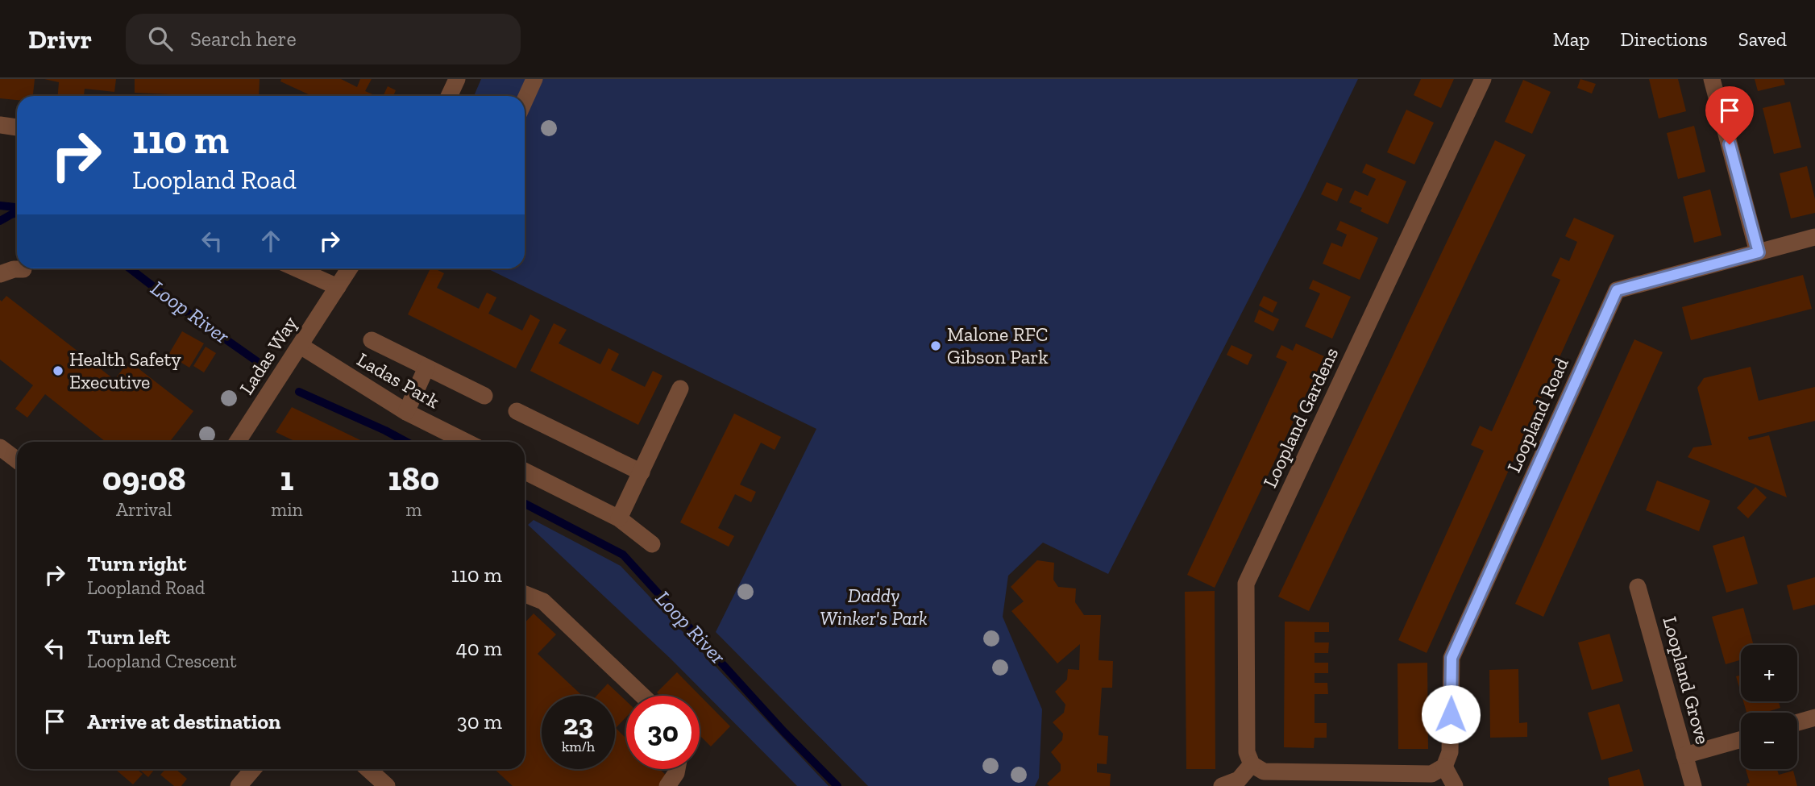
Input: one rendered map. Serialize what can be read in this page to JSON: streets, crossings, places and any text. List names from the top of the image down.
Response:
{
  "streets": {
    "street": [
      "Ladas Way",
      "Ladas Park",
      "Loopland Road",
      "Loopland Gardens",
      "Loopland Grove"
    ]
  },
  "crossings": [
    ["Ladas Way", "Ladas Park"]
  ],
  "water": ["Loop River"],
  "parks": ["Daddy Winker's Park"],
  "places": ["Malone RFC Gibson Park", "Health Safety Executive"],
  "page": {
    "header": "Drivr",
    "search": "Search here",
    "nav": ["Map", "Directions", "Saved"],
    "turn": ["110 m", "Loopland Road"],
    "eta": [
      "09:08",
      "Arrival",
      "1",
      "min",
      "180",
      "m"
    ],
    "list": [
      {
        "name": "Turn right",
        "note": "Loopland Road",
        "value": "110 m"
      },
      {
        "name": "Turn left",
        "note": "Loopland Crescent",
        "value": "40 m"
      },
      {
        "name": "Arrive at destination",
        "value": "30 m"
      }
    ],
    "map_buttons": ["+", "−"],
    "speed": "23 km/h",
    "limit": "30"
  }
}
